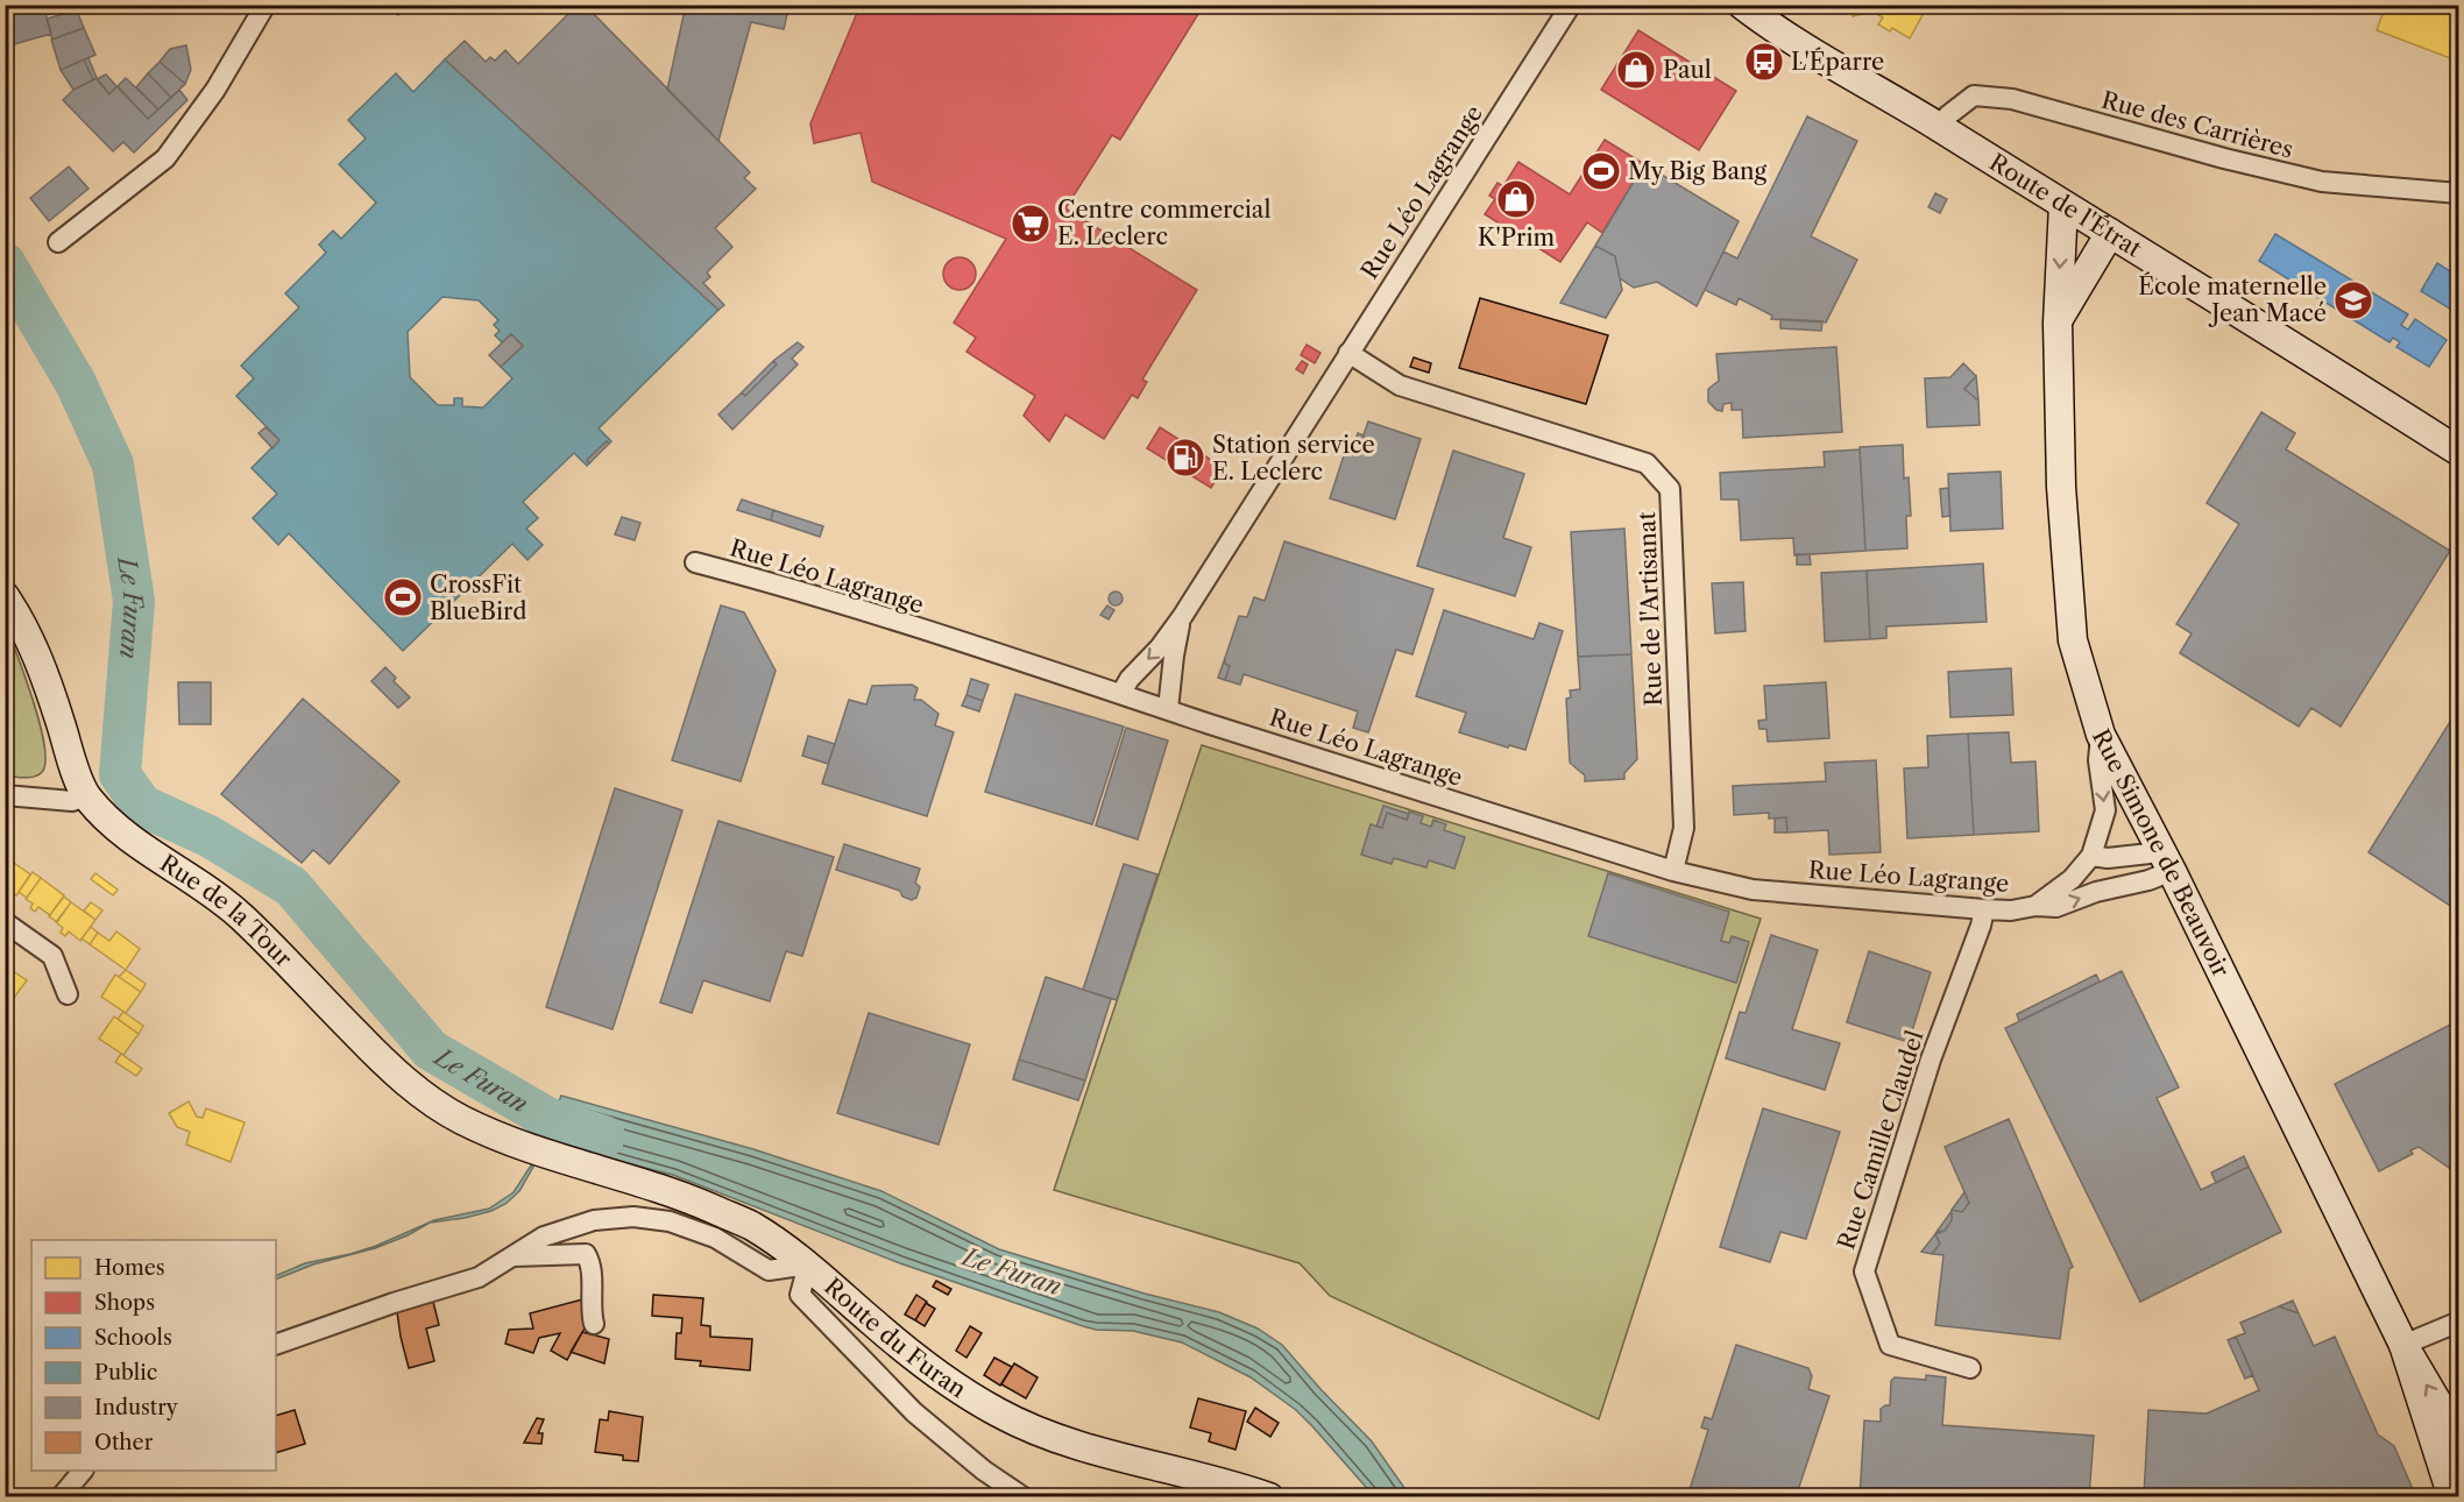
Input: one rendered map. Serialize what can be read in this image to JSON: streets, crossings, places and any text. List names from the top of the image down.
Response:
{
  "streets": {
    "main road": [
      "Route de l'Étrat",
      "Rue Simone de Beauvoir",
      "Rue de la Tour",
      "Route du Furan"
    ],
    "street": [
      "Rue des Carrières",
      "Rue Léo Lagrange",
      "Rue de l'Artisanat",
      "Rue Camille Claudel"
    ]
  },
  "crossings": [
    ["Rue des Carrières", "Route de l'Étrat"],
    ["Rue Léo Lagrange", "Rue de l'Artisanat"],
    ["Rue Léo Lagrange", "Rue Simone de Beauvoir"],
    ["Rue Léo Lagrange", "Rue Camille Claudel"],
    ["Route de l'Étrat", "Rue Simone de Beauvoir"],
    ["Rue de la Tour", "Route du Furan"]
  ],
  "water": ["Le Furan"],
  "places": {
    "bus stop": ["L'Éparre"],
    "shop": ["Paul", "K'Prim"],
    "sports": ["My Big Bang", "CrossFit BlueBird"],
    "supermarket": ["Centre commercial E. Leclerc"],
    "school or university": ["École maternelle Jean Macé"],
    "fuel station": ["Station service E. Leclerc"]
  },
  "legend": [
    "Homes",
    "Shops",
    "Schools",
    "Public",
    "Industry",
    "Other"
  ]
}
